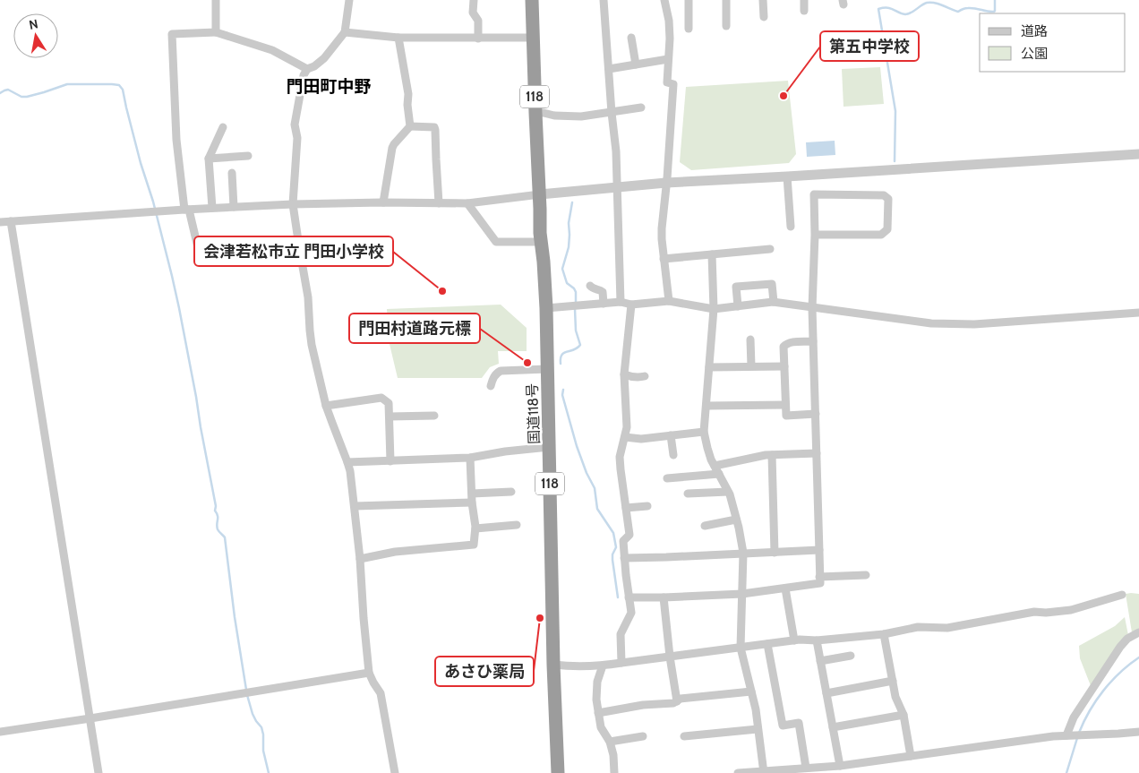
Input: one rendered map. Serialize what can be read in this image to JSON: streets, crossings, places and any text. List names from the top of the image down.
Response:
{
  "streets": {
    "highway": ["118", "国道118号"]
  },
  "districts": ["門田町中野"],
  "places": [
    "第五中学校",
    "会津若松市立 門田小学校",
    "門田村道路元標",
    "あさひ薬局"
  ],
  "legend": ["道路", "公園"],
  "north": "top"
}
